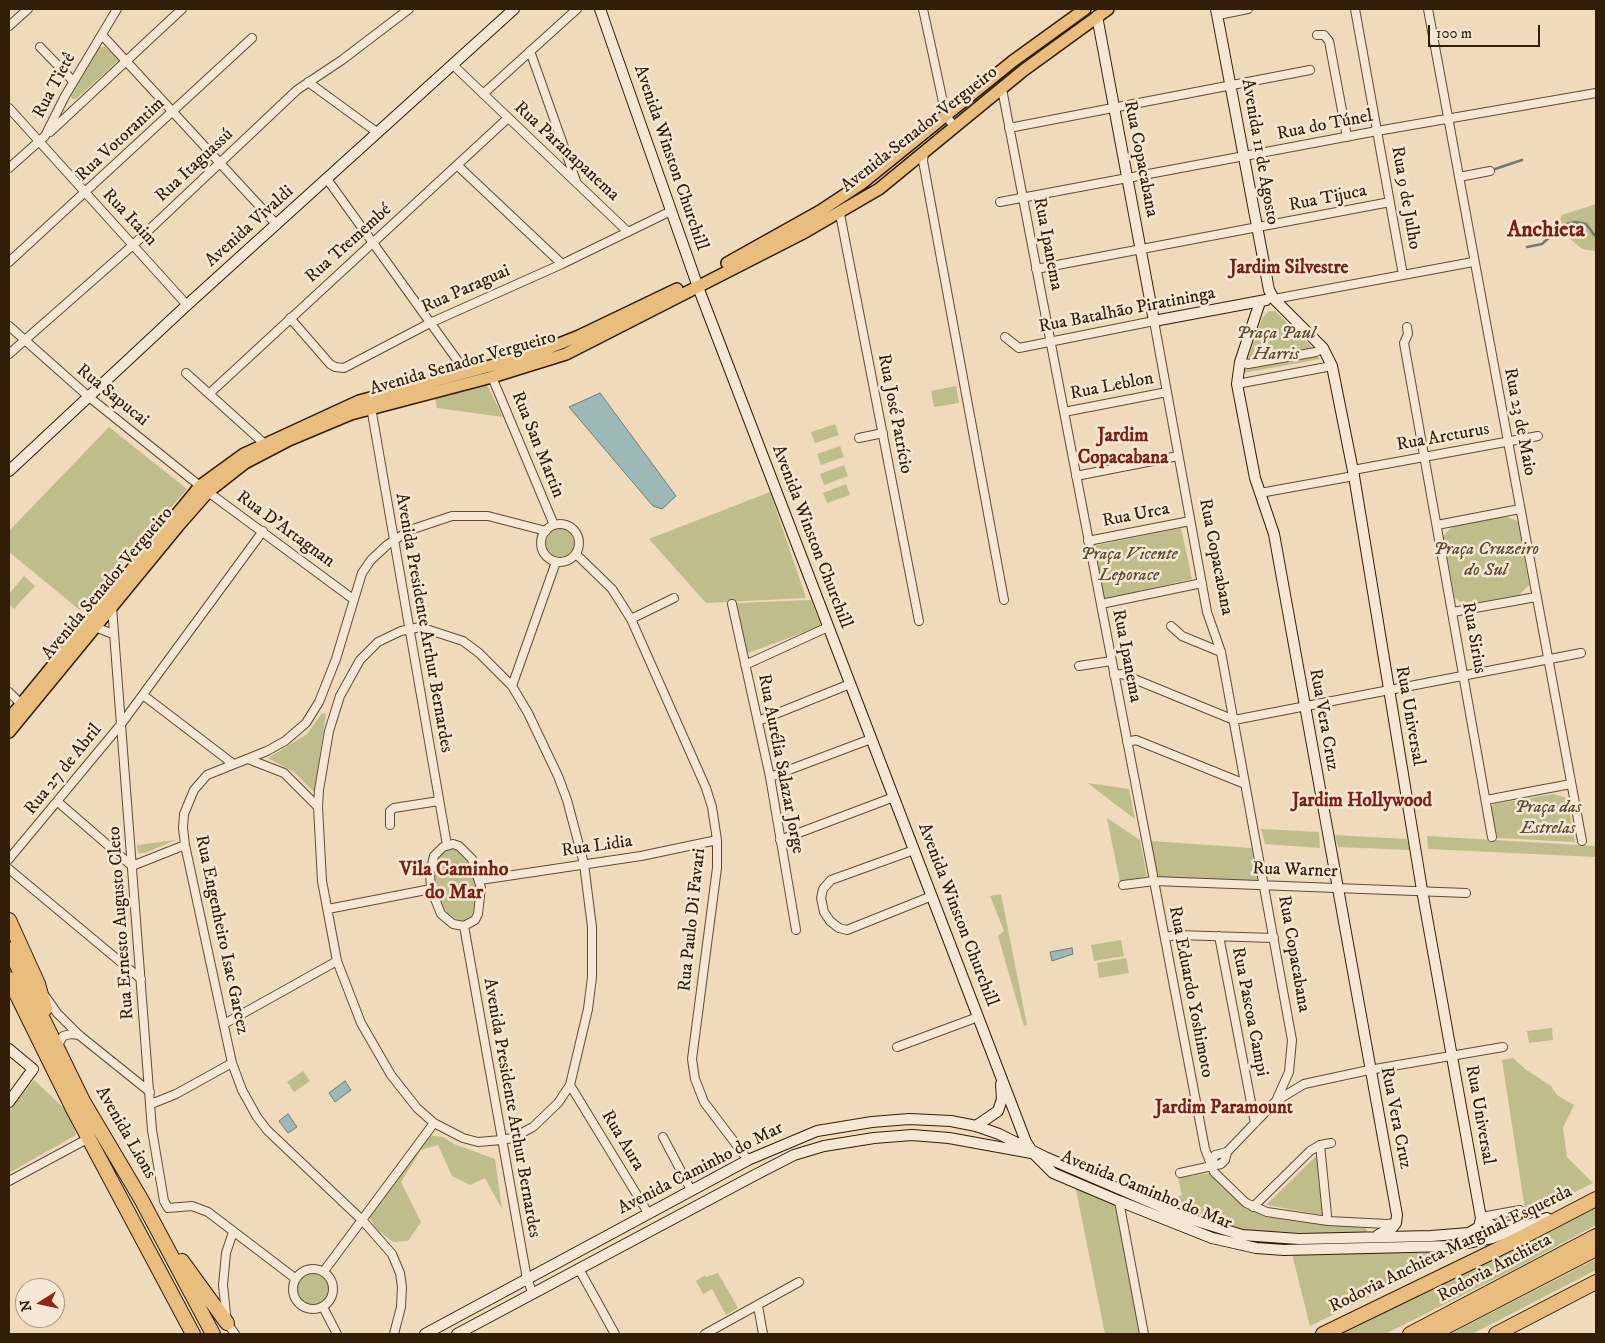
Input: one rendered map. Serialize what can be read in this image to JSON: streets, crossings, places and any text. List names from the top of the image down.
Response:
{
  "streets": {
    "highway": ["Avenida Lions", "Rodovia Anchieta Marginal Esquerda", "Rodovia Anchieta"],
    "main road": ["Avenida Senador Vergueiro"],
    "street": [
      "Rua Tietê",
      "Rua do Túnel",
      "Rua Votorantim",
      "Rua Paranapanema",
      "Avenida 11 de Agosto",
      "Avenida Winston Churchill",
      "Rua Copacabana",
      "Rua Itaguassú",
      "Rua 9 de Julho",
      "Rua Tijuca",
      "Rua Itaim",
      "Avenida Vivaldi",
      "Rua Tremembé",
      "Rua Ipanema",
      "Rua Paraguai",
      "Rua Batalhão Piratininga",
      "Rua Leblon",
      "Rua Sapucai",
      "Rua José Patrício",
      "Rua 23 de Maio",
      "Rua Arcturus",
      "Rua San Martin",
      "Rua Urca",
      "Rua D'Artagnan",
      "Avenida Presidente Arthur Bernardes",
      "Rua Sirius",
      "Rua Universal",
      "Rua Vera Cruz",
      "Rua Aurélia Salazar Jorge",
      "Rua 27 de Abril",
      "Rua Lidia",
      "Rua Warner",
      "Rua Paulo Di Favari",
      "Rua Ernesto Augusto Cleto",
      "Rua Engenheiro Isac Garcez",
      "Rua Eduardo Yoshimoto",
      "Rua Pascoa Campi",
      "Rua Aura",
      "Avenida Caminho do Mar"
    ]
  },
  "crossings": [
    ["Rua Tietê", "Rua Itaim"],
    ["Rua do Túnel", "Avenida 11 de Agosto"],
    ["Rua do Túnel", "Rua Copacabana"],
    ["Rua do Túnel", "Rua 9 de Julho"],
    ["Rua do Túnel", "Rua Ipanema"],
    ["Rua do Túnel", "Rua 23 de Maio"],
    ["Avenida Senador Vergueiro", "Avenida Winston Churchill"],
    ["Avenida Senador Vergueiro", "Rua Copacabana"],
    ["Avenida Senador Vergueiro", "Rua Ipanema"],
    ["Avenida Senador Vergueiro", "Rua Sapucai"],
    ["Avenida Senador Vergueiro", "Rua José Patrício"],
    ["Avenida Senador Vergueiro", "Rua San Martin"],
    ["Avenida Senador Vergueiro", "Rua D'Artagnan"],
    ["Avenida Senador Vergueiro", "Avenida Presidente Arthur Bernardes"],
    ["Avenida Senador Vergueiro", "Rua Ernesto Augusto Cleto"],
    ["Rua Votorantim", "Rua Itaim"],
    ["Rua Paranapanema", "Avenida Vivaldi"],
    ["Rua Paranapanema", "Rua Tremembé"],
    ["Rua Paranapanema", "Rua Paraguai"],
    ["Avenida 11 de Agosto", "Rua Tijuca"],
    ["Avenida 11 de Agosto", "Rua Universal"],
    ["Avenida Winston Churchill", "Rua Paraguai"],
    ["Avenida Winston Churchill", "Avenida Caminho do Mar"],
    ["Rua Copacabana", "Rua Tijuca"],
    ["Rua Copacabana", "Rua Batalhão Piratininga"],
    ["Rua Copacabana", "Rua Leblon"],
    ["Rua Copacabana", "Rua Urca"],
    ["Rua Copacabana", "Rua Warner"],
    ["Rua Itaguassú", "Rua Itaim"],
    ["Rua Itaguassú", "Rua Sapucai"],
    ["Rua 9 de Julho", "Rua Tijuca"],
    ["Rua Tijuca", "Rua Ipanema"],
    ["Rua Itaim", "Avenida Vivaldi"],
    ["Avenida Vivaldi", "Rua Sapucai"],
    ["Rua Tremembé", "Rua Paraguai"],
    ["Rua Ipanema", "Rua Batalhão Piratininga"],
    ["Rua Ipanema", "Rua Leblon"],
    ["Rua Ipanema", "Rua Urca"],
    ["Rua Ipanema", "Rua Warner"],
    ["Rua Ipanema", "Rua Eduardo Yoshimoto"],
    ["Rua Batalhão Piratininga", "Rua Vera Cruz"],
    ["Rua Sapucai", "Rua D'Artagnan"],
    ["Rua 23 de Maio", "Rua Arcturus"],
    ["Rua Arcturus", "Rua Sirius"],
    ["Rua Arcturus", "Rua Universal"],
    ["Rua Arcturus", "Rua Vera Cruz"],
    ["Rua San Martin", "Rua Paulo Di Favari"],
    ["Rua D'Artagnan", "Rua 27 de Abril"],
    ["Rua D'Artagnan", "Rua Engenheiro Isac Garcez"],
    ["Avenida Presidente Arthur Bernardes", "Rua Lidia"],
    ["Avenida Presidente Arthur Bernardes", "Rua Engenheiro Isac Garcez"],
    ["Avenida Presidente Arthur Bernardes", "Avenida Caminho do Mar"],
    ["Rua Universal", "Rua Warner"],
    ["Rua Universal", "Avenida Caminho do Mar"],
    ["Rua Vera Cruz", "Rua Warner"],
    ["Rua 27 de Abril", "Rua Ernesto Augusto Cleto"],
    ["Rua Lidia", "Rua Paulo Di Favari"],
    ["Rua Warner", "Rua Eduardo Yoshimoto"],
    ["Rua Paulo Di Favari", "Avenida Caminho do Mar"],
    ["Rua Aura", "Avenida Caminho do Mar"],
    ["Avenida Caminho do Mar", "Rodovia Anchieta Marginal Esquerda"]
  ],
  "districts": [
    "Anchieta",
    "Jardim Silvestre",
    "Jardim Copacabana",
    "Jardim Hollywood",
    "Vila Caminho do Mar",
    "Jardim Paramount"
  ],
  "parks": [
    "Praça Paul Harris",
    "Praça Cruzeiro do Sul",
    "Praça Vicente Leporace",
    "Praça das Estrelas"
  ],
  "scale_bar": "100 m",
  "north": "left"
}
